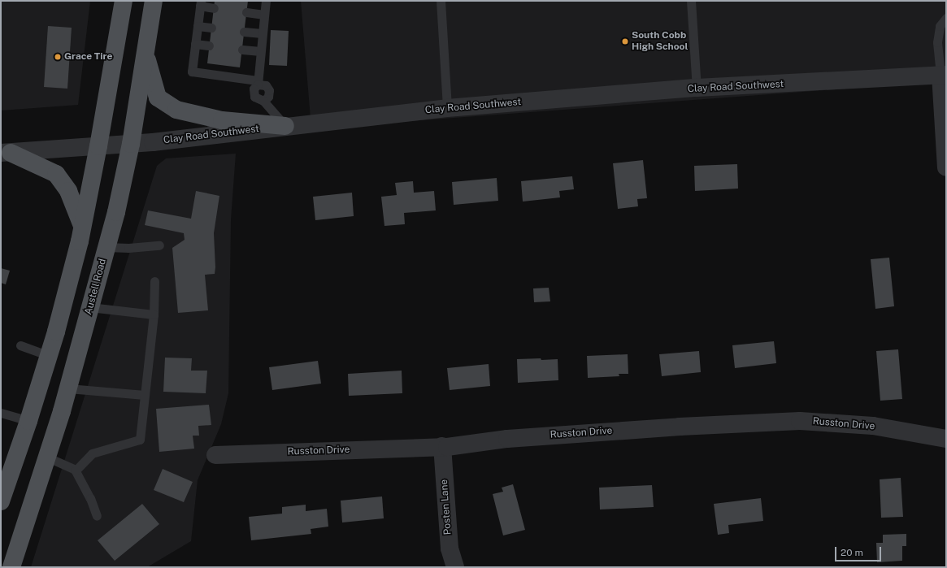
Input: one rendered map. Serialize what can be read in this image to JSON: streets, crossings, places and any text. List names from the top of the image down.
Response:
{
  "streets": {
    "main road": ["Austell Road"],
    "street": ["Clay Road Southwest", "Russton Drive", "Posten Lane"]
  },
  "crossings": [
    ["Clay Road Southwest", "Austell Road"],
    ["Russton Drive", "Posten Lane"]
  ],
  "places": ["South Cobb High School", "Grace Tire"],
  "scale_bar": "20 m"
}
